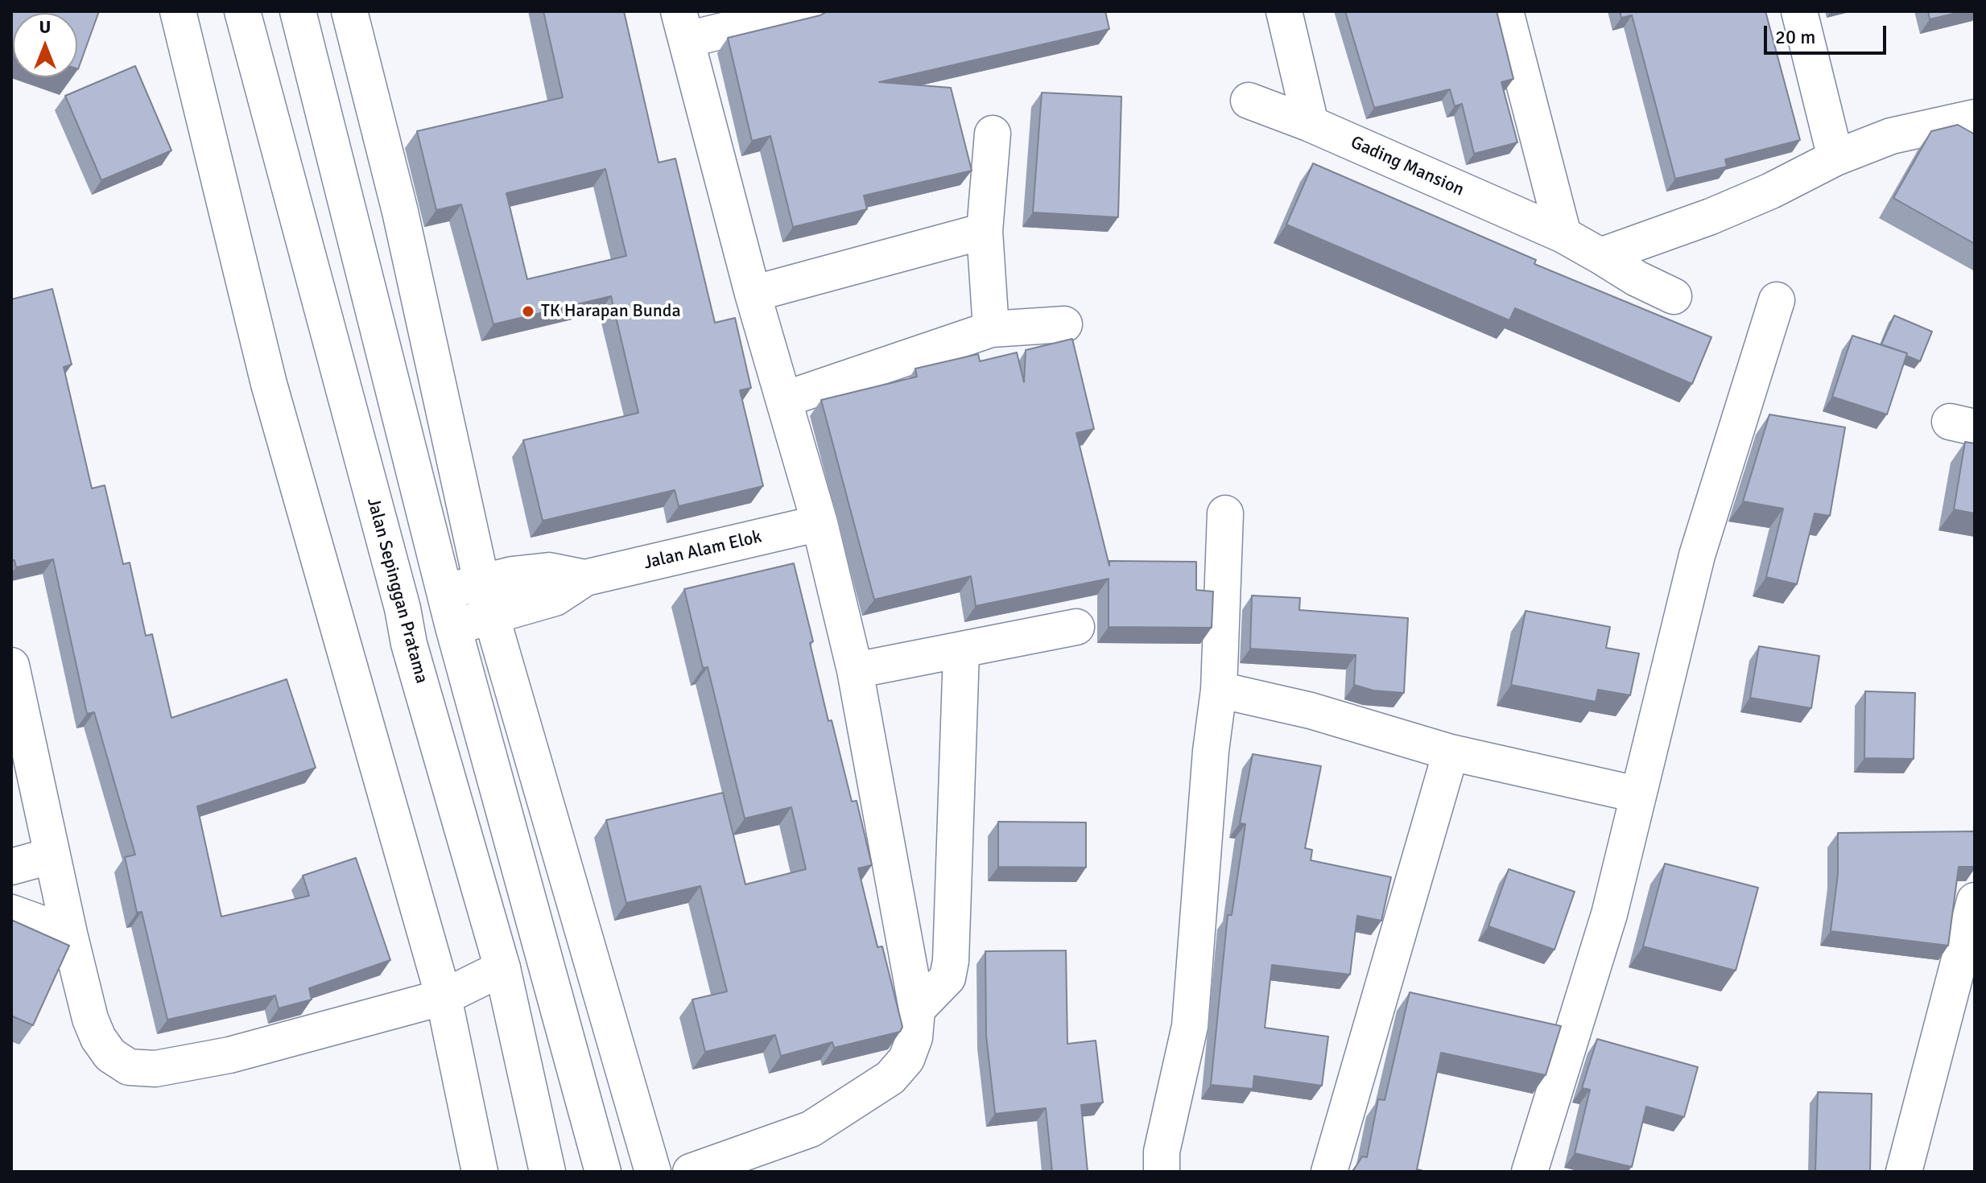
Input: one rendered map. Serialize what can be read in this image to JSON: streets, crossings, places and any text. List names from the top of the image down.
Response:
{
  "streets": {
    "street": ["Gading Mansion", "Jalan Alam Elok", "Jalan Sepinggan Pratama"]
  },
  "places": ["TK Harapan Bunda"],
  "scale_bar": "20 m",
  "north": "top"
}
